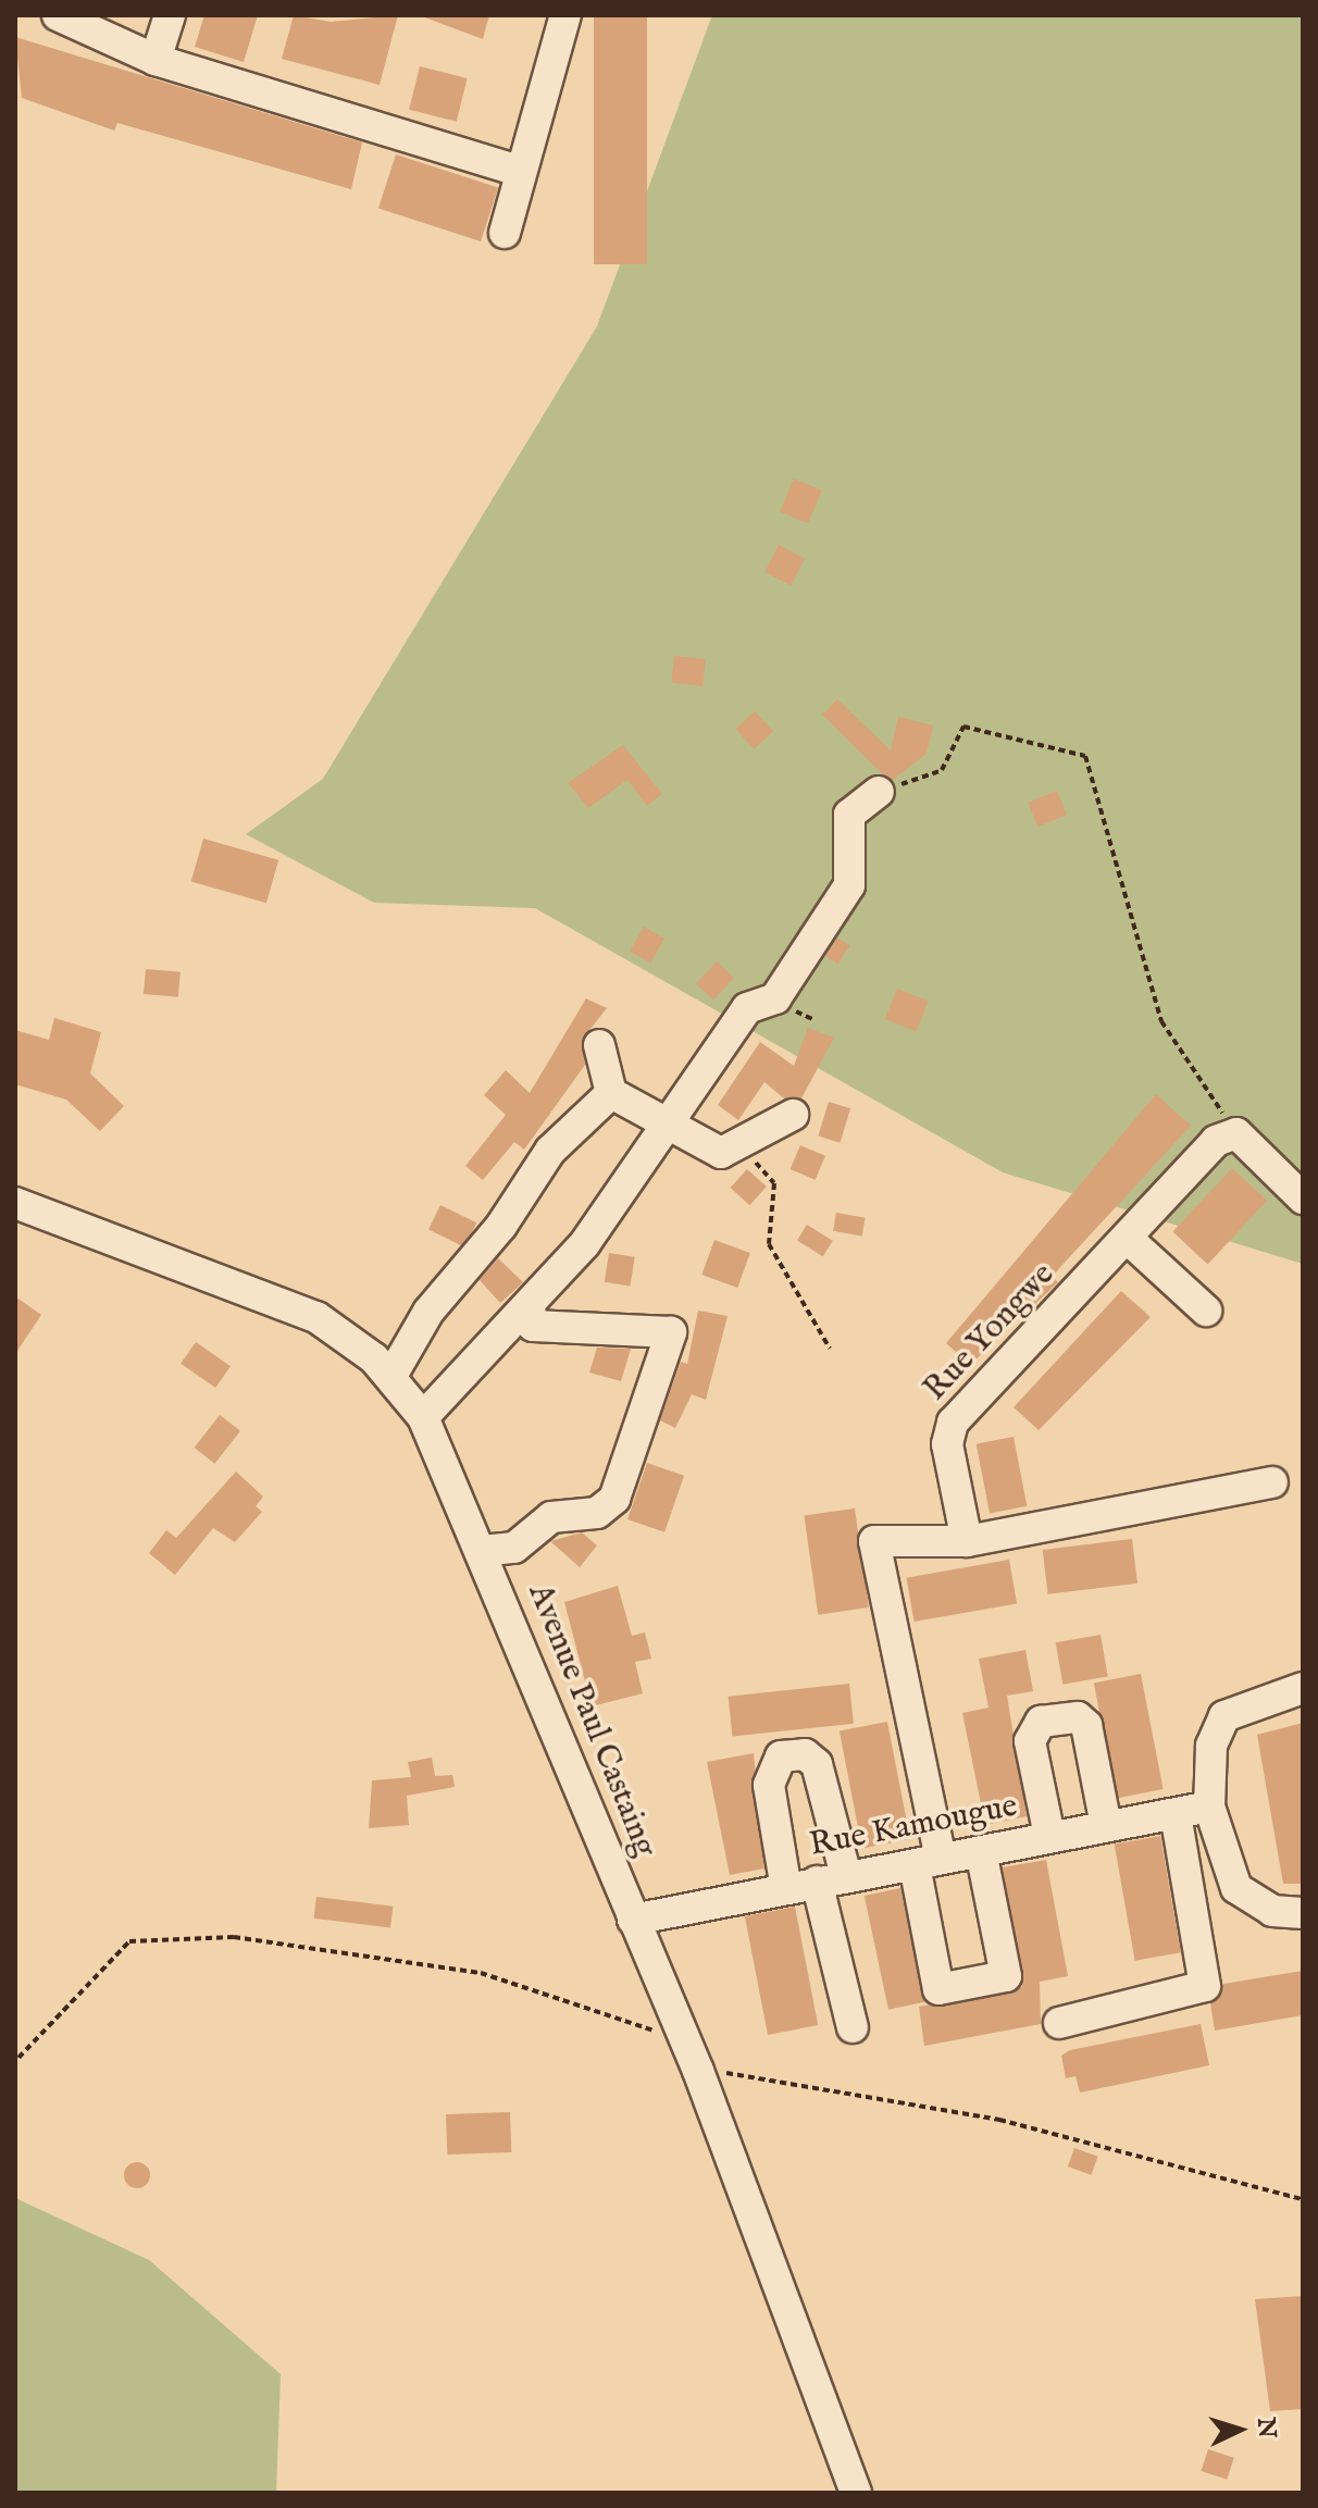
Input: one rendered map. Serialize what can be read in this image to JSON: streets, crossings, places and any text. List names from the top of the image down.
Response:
{
  "streets": {
    "street": ["Rue Yongwe", "Avenue Paul Castaing", "Rue Kamougue"]
  },
  "crossings": [
    ["Avenue Paul Castaing", "Rue Kamougue"]
  ],
  "north": "right"
}
